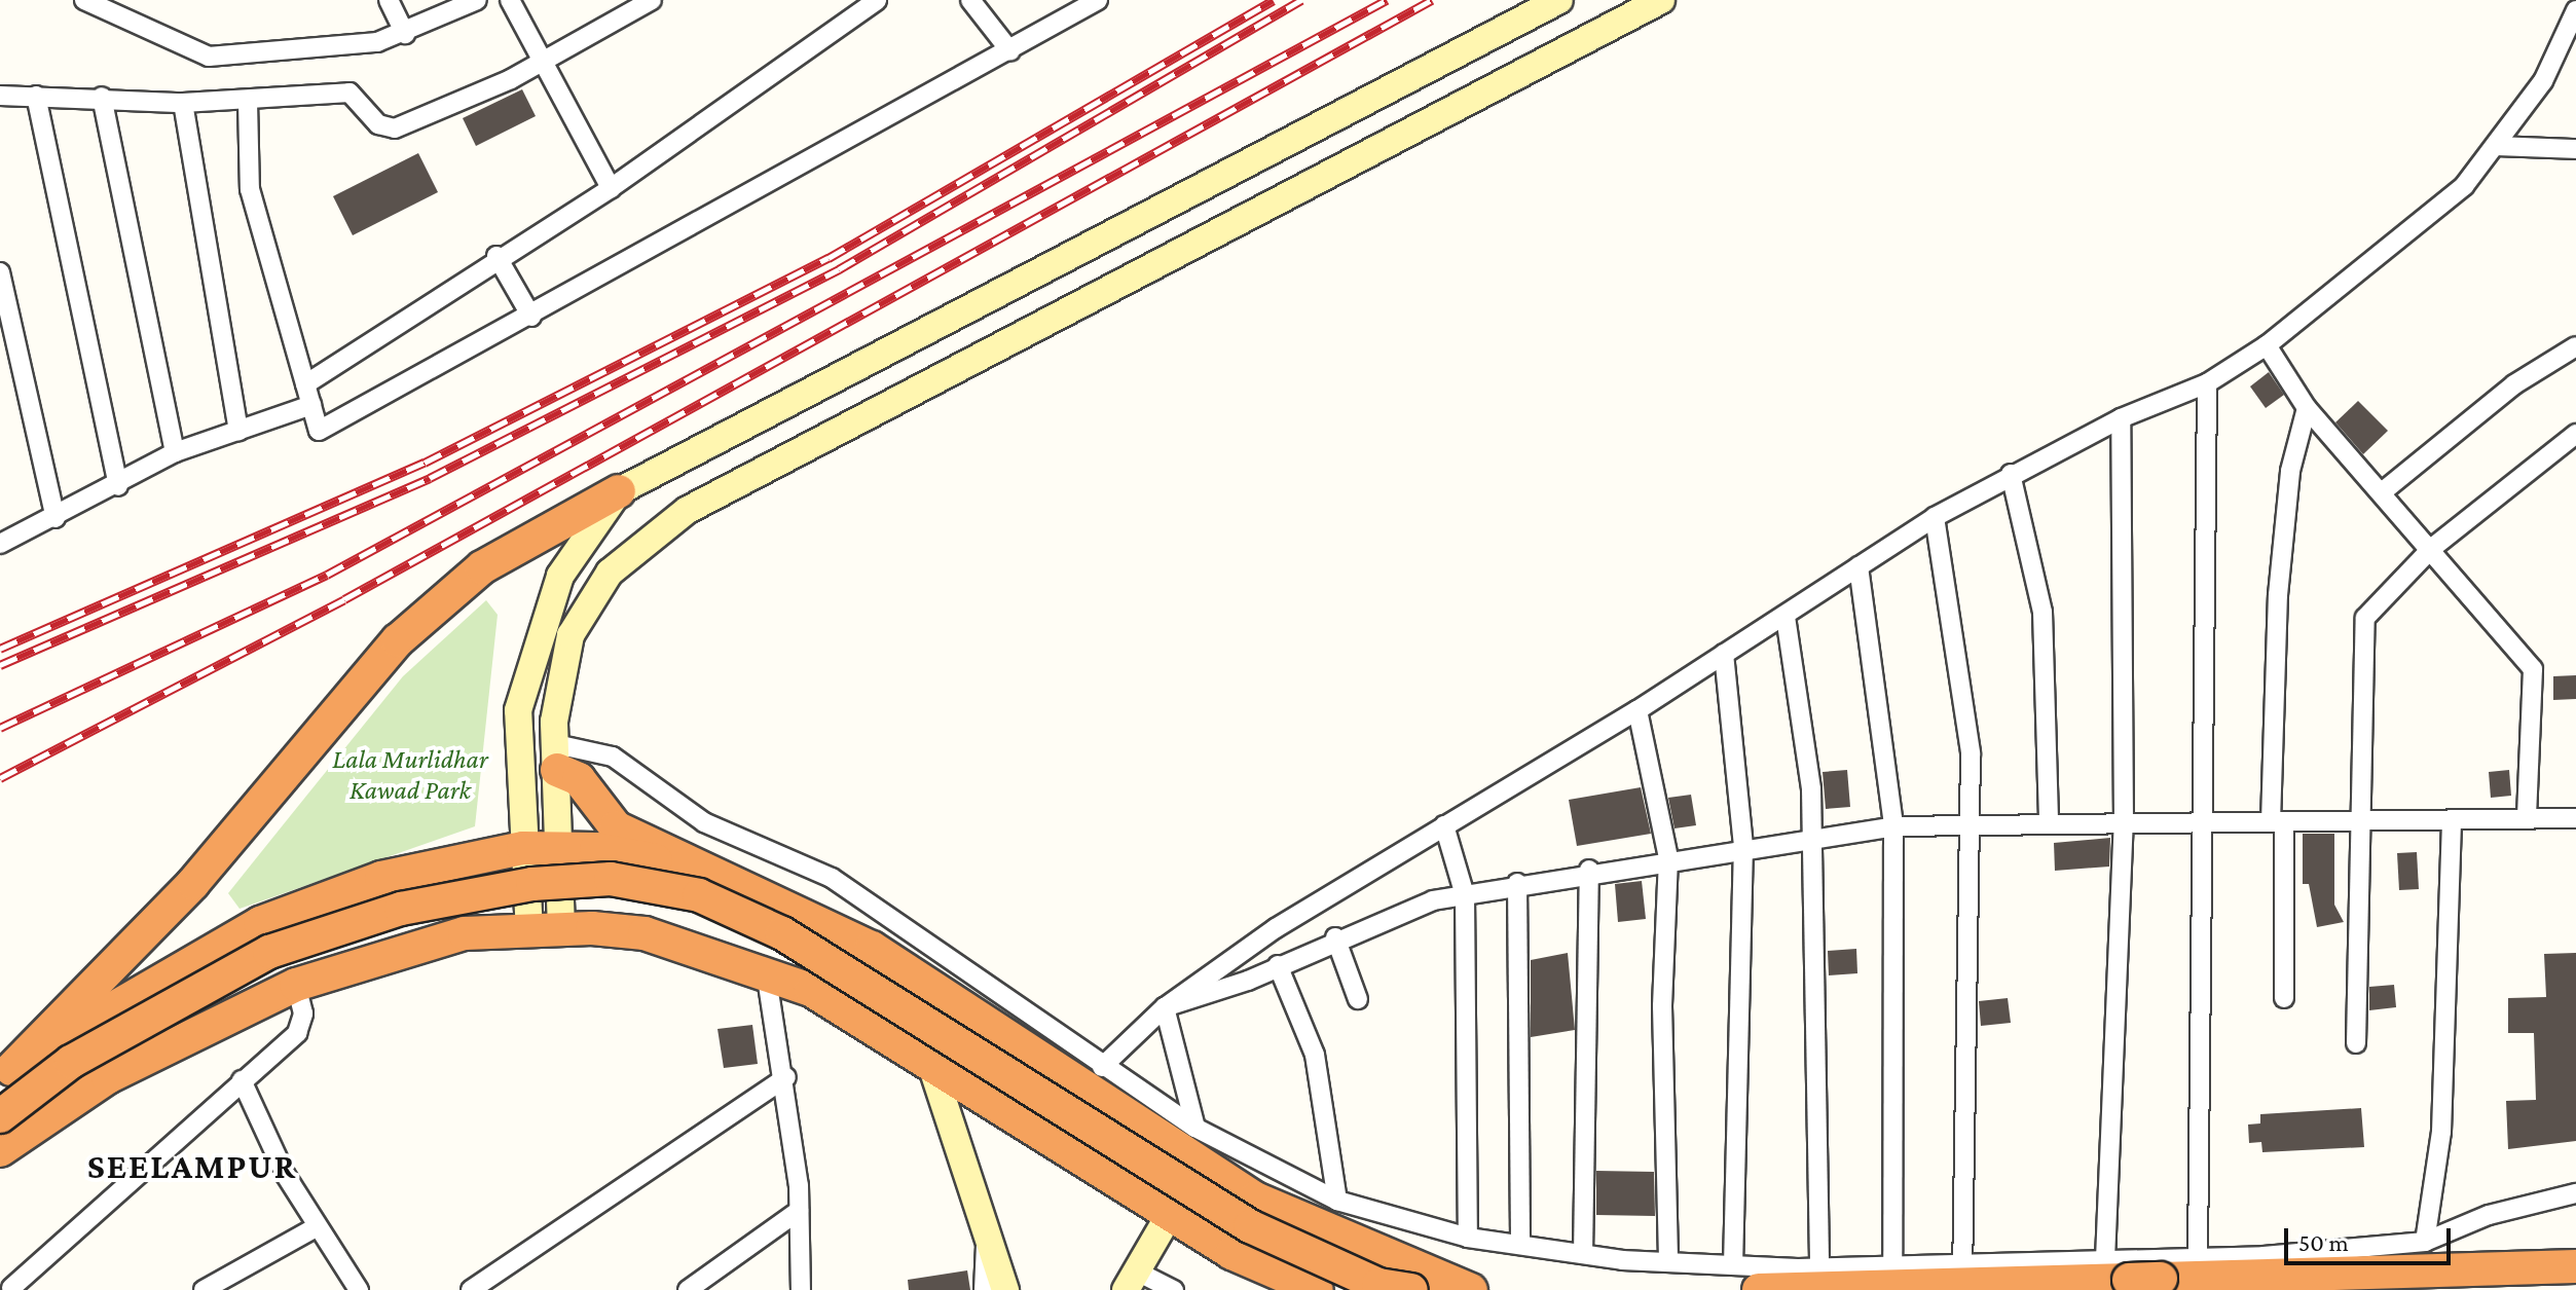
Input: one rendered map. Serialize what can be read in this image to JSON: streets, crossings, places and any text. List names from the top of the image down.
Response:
{
  "districts": ["SEELAMPUR"],
  "parks": ["Lala Murlidhar Kawad Park"],
  "scale_bar": "50 m"
}
